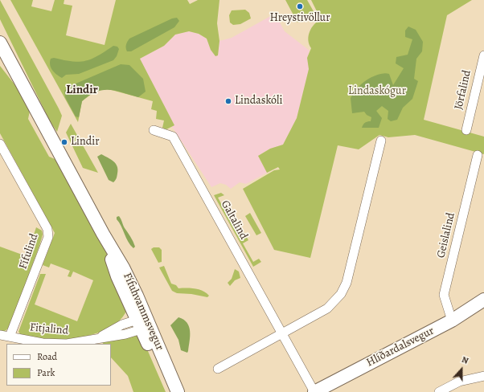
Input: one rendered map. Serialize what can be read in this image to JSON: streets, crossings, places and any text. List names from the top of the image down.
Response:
{
  "streets": {
    "main road": ["Fífuhvammsvegur", "Hlíðardalsvegur"],
    "street": [
      "Jörfalind",
      "Galtalind",
      "Geislalind",
      "Fífulind",
      "Fitjalind"
    ]
  },
  "crossings": [
    ["Galtalind", "Hlíðardalsvegur"],
    ["Geislalind", "Hlíðardalsvegur"],
    ["Fífulind", "Fitjalind"],
    ["Fífuhvammsvegur", "Fitjalind"]
  ],
  "districts": ["Lindir"],
  "parks": ["Lindaskógur"],
  "places": ["Hreystivöllur", "Lindaskóli", "Lindir"],
  "legend": ["Road", "Park"],
  "north": "top"
}
